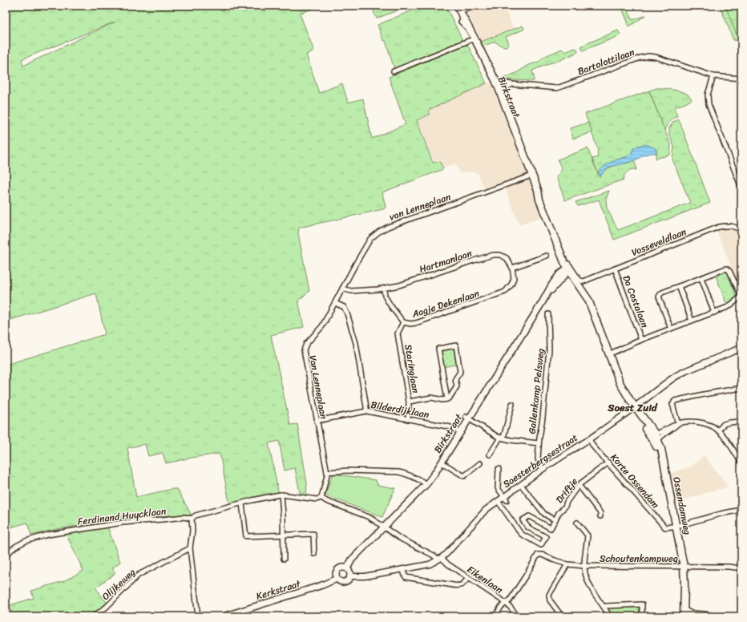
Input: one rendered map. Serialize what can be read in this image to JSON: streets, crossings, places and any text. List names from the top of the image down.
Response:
{
  "streets": {
    "main road": [
      "Birkstraat",
      "Soesterbergsestraat",
      "Ossendamweg",
      "Kerkstraat"
    ],
    "street": [
      "Bartolottilaan",
      "van Lenneplaan",
      "Vosseveldlaan",
      "Hartmanlaan",
      "Da Costalaan",
      "Aagje Dekenlaan",
      "Staringlaan",
      "Van Lenneplaan",
      "Gallenkamp Pelsweg",
      "Bilderdijklaan",
      "Korte Ossendam",
      "Driftje",
      "Ferdinand Huycklaan",
      "Schoutenkampweg",
      "Eikenlaan",
      "Olijkeweg"
    ]
  },
  "crossings": [
    ["Bartolottilaan", "Birkstraat"],
    ["Birkstraat", "van Lenneplaan"],
    ["Birkstraat", "Bilderdijklaan"],
    ["Birkstraat", "Soesterbergsestraat"],
    ["Birkstraat", "Ferdinand Huycklaan"],
    ["Birkstraat", "Eikenlaan"],
    ["Birkstraat", "Kerkstraat"],
    ["van Lenneplaan", "Hartmanlaan"],
    ["van Lenneplaan", "Van Lenneplaan"],
    ["Vosseveldlaan", "Da Costalaan"],
    ["Hartmanlaan", "Aagje Dekenlaan"],
    ["Hartmanlaan", "Van Lenneplaan"],
    ["Aagje Dekenlaan", "Staringlaan"],
    ["Staringlaan", "Bilderdijklaan"],
    ["Van Lenneplaan", "Bilderdijklaan"],
    ["Van Lenneplaan", "Ferdinand Huycklaan"],
    ["Gallenkamp Pelsweg", "Soesterbergsestraat"],
    ["Soesterbergsestraat", "Korte Ossendam"],
    ["Soesterbergsestraat", "Ossendamweg"],
    ["Soesterbergsestraat", "Eikenlaan"],
    ["Soesterbergsestraat", "Kerkstraat"],
    ["Korte Ossendam", "Driftje"],
    ["Korte Ossendam", "Ossendamweg"],
    ["Ossendamweg", "Schoutenkampweg"],
    ["Ferdinand Huycklaan", "Eikenlaan"],
    ["Schoutenkampweg", "Eikenlaan"]
  ],
  "districts": ["Soest Zuid"]
}
